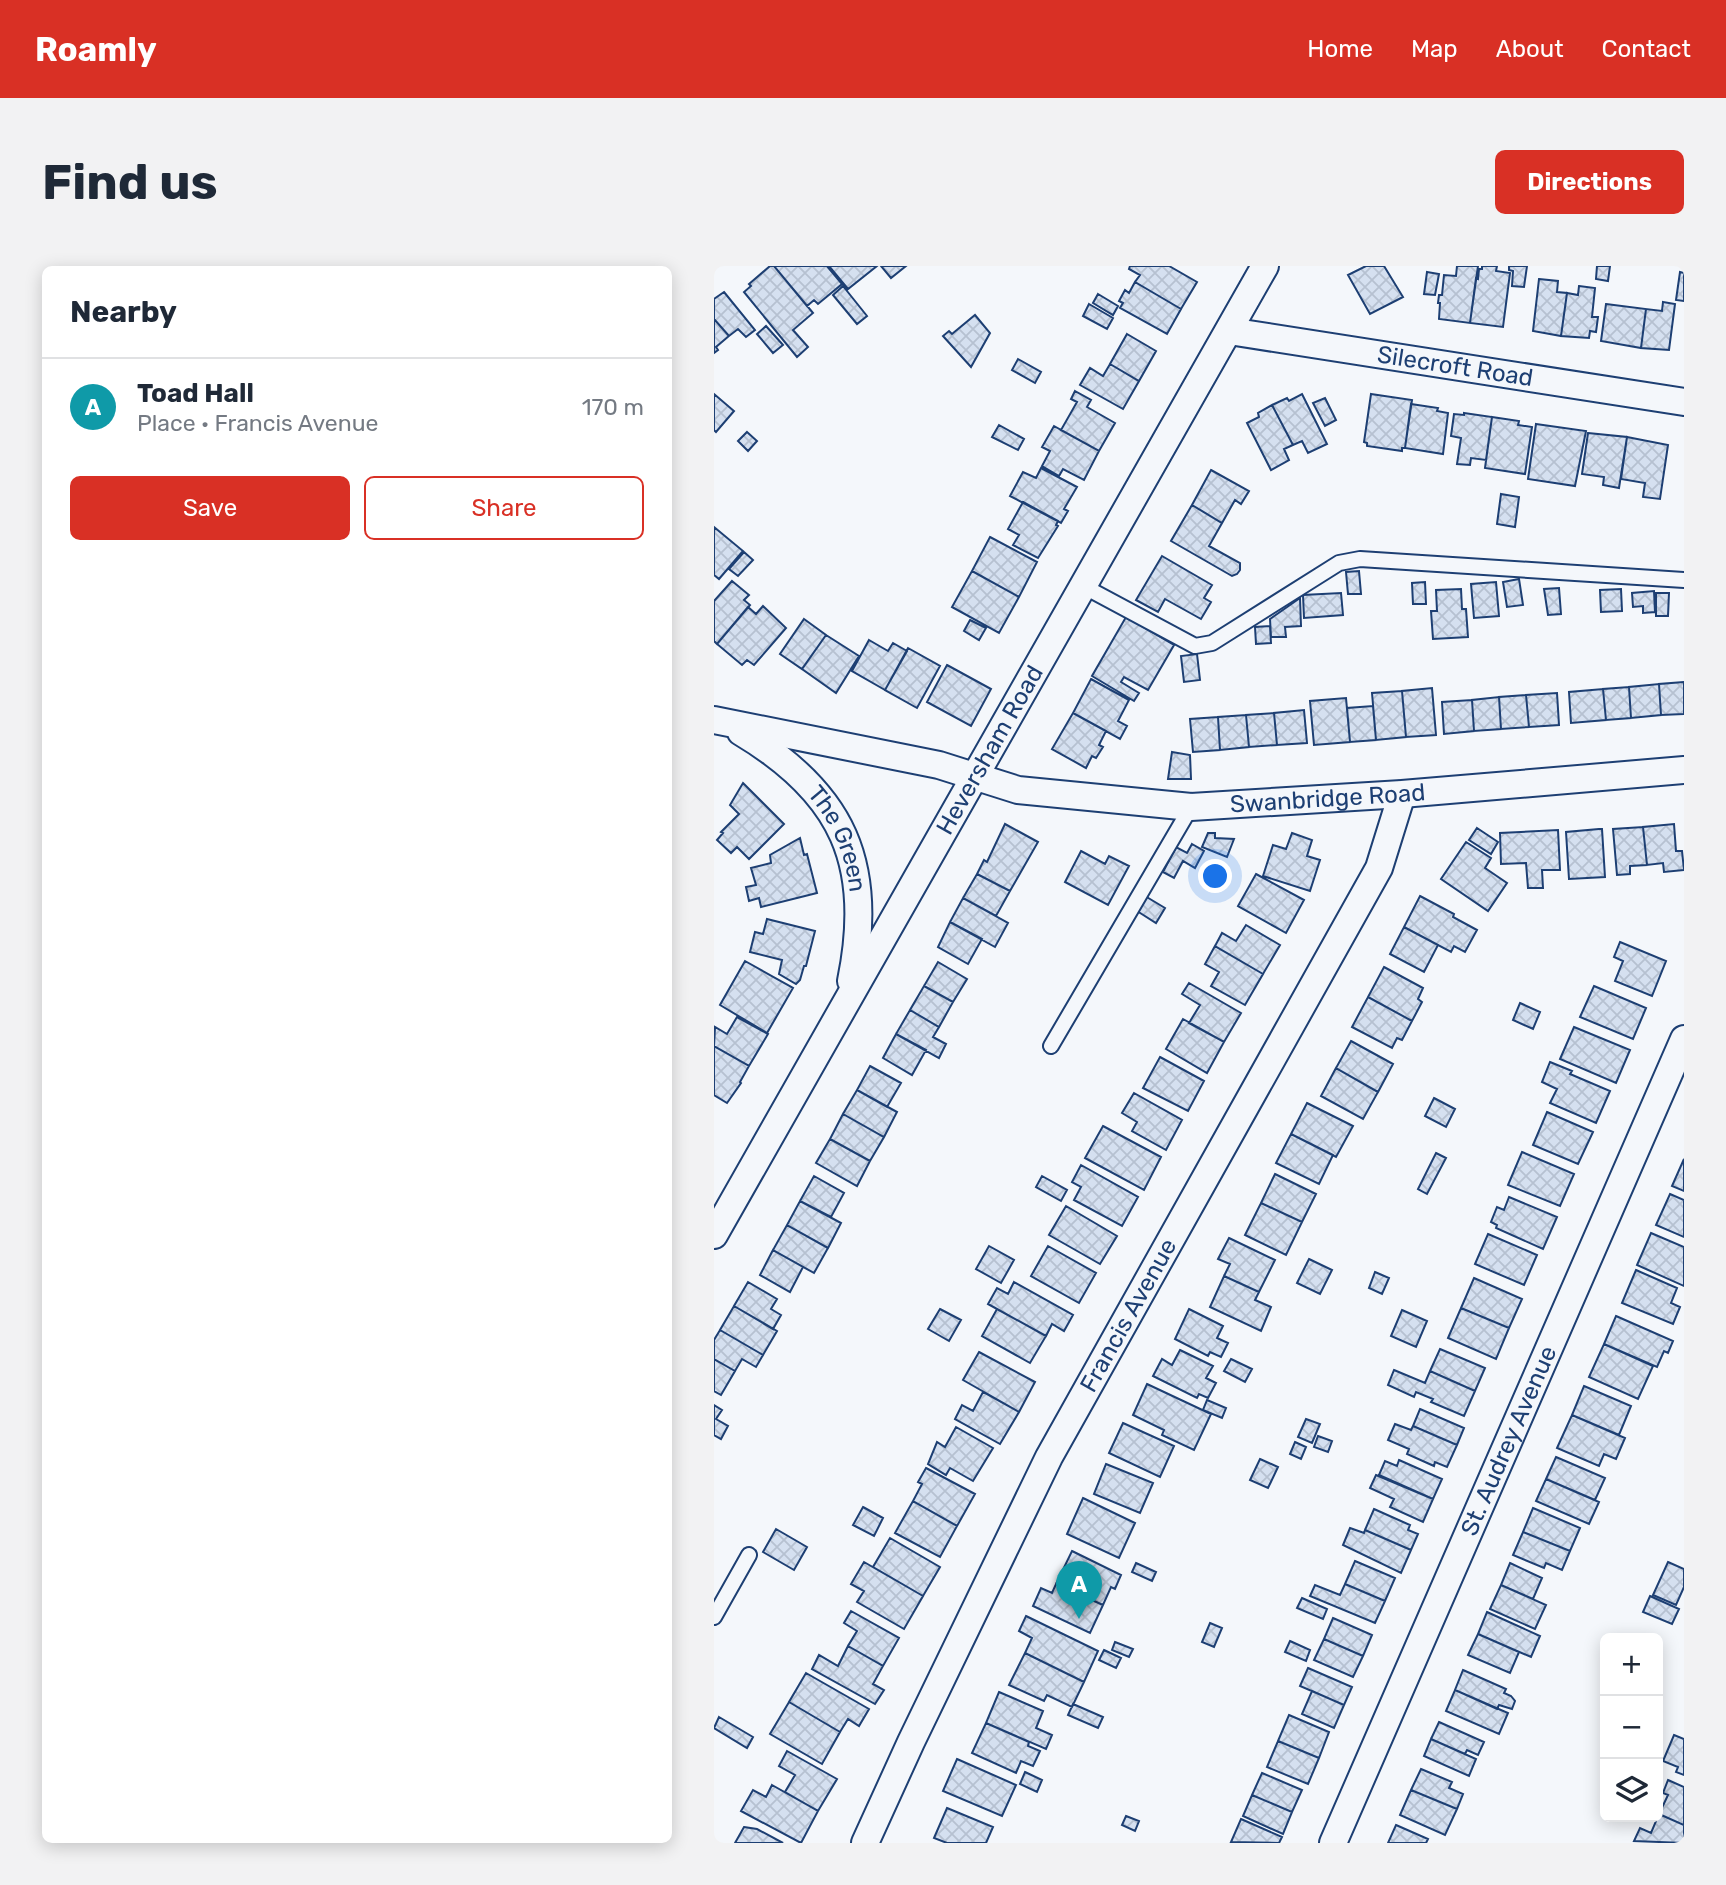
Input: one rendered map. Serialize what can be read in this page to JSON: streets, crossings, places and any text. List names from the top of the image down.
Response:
{
  "streets": {
    "street": [
      "Silecroft Road",
      "Heversham Road",
      "Swanbridge Road",
      "The Green",
      "Francis Avenue",
      "St. Audrey Avenue"
    ]
  },
  "crossings": [
    ["Silecroft Road", "Heversham Road"],
    ["Heversham Road", "Swanbridge Road"],
    ["Heversham Road", "The Green"],
    ["Swanbridge Road", "The Green"],
    ["Swanbridge Road", "Francis Avenue"]
  ],
  "page": {
    "header": "Roamly",
    "nav": [
      "Home",
      "Map",
      "About",
      "Contact"
    ],
    "buttons": [
      "Directions",
      ["Save", "Share"]
    ],
    "title": "Find us",
    "heading": "Nearby",
    "list": [
      {
        "mark": "A",
        "name": "Toad Hall",
        "note": "Place · Francis Avenue",
        "value": "170 m"
      }
    ],
    "pins": "A",
    "map_buttons": ["+", "−"]
  }
}
